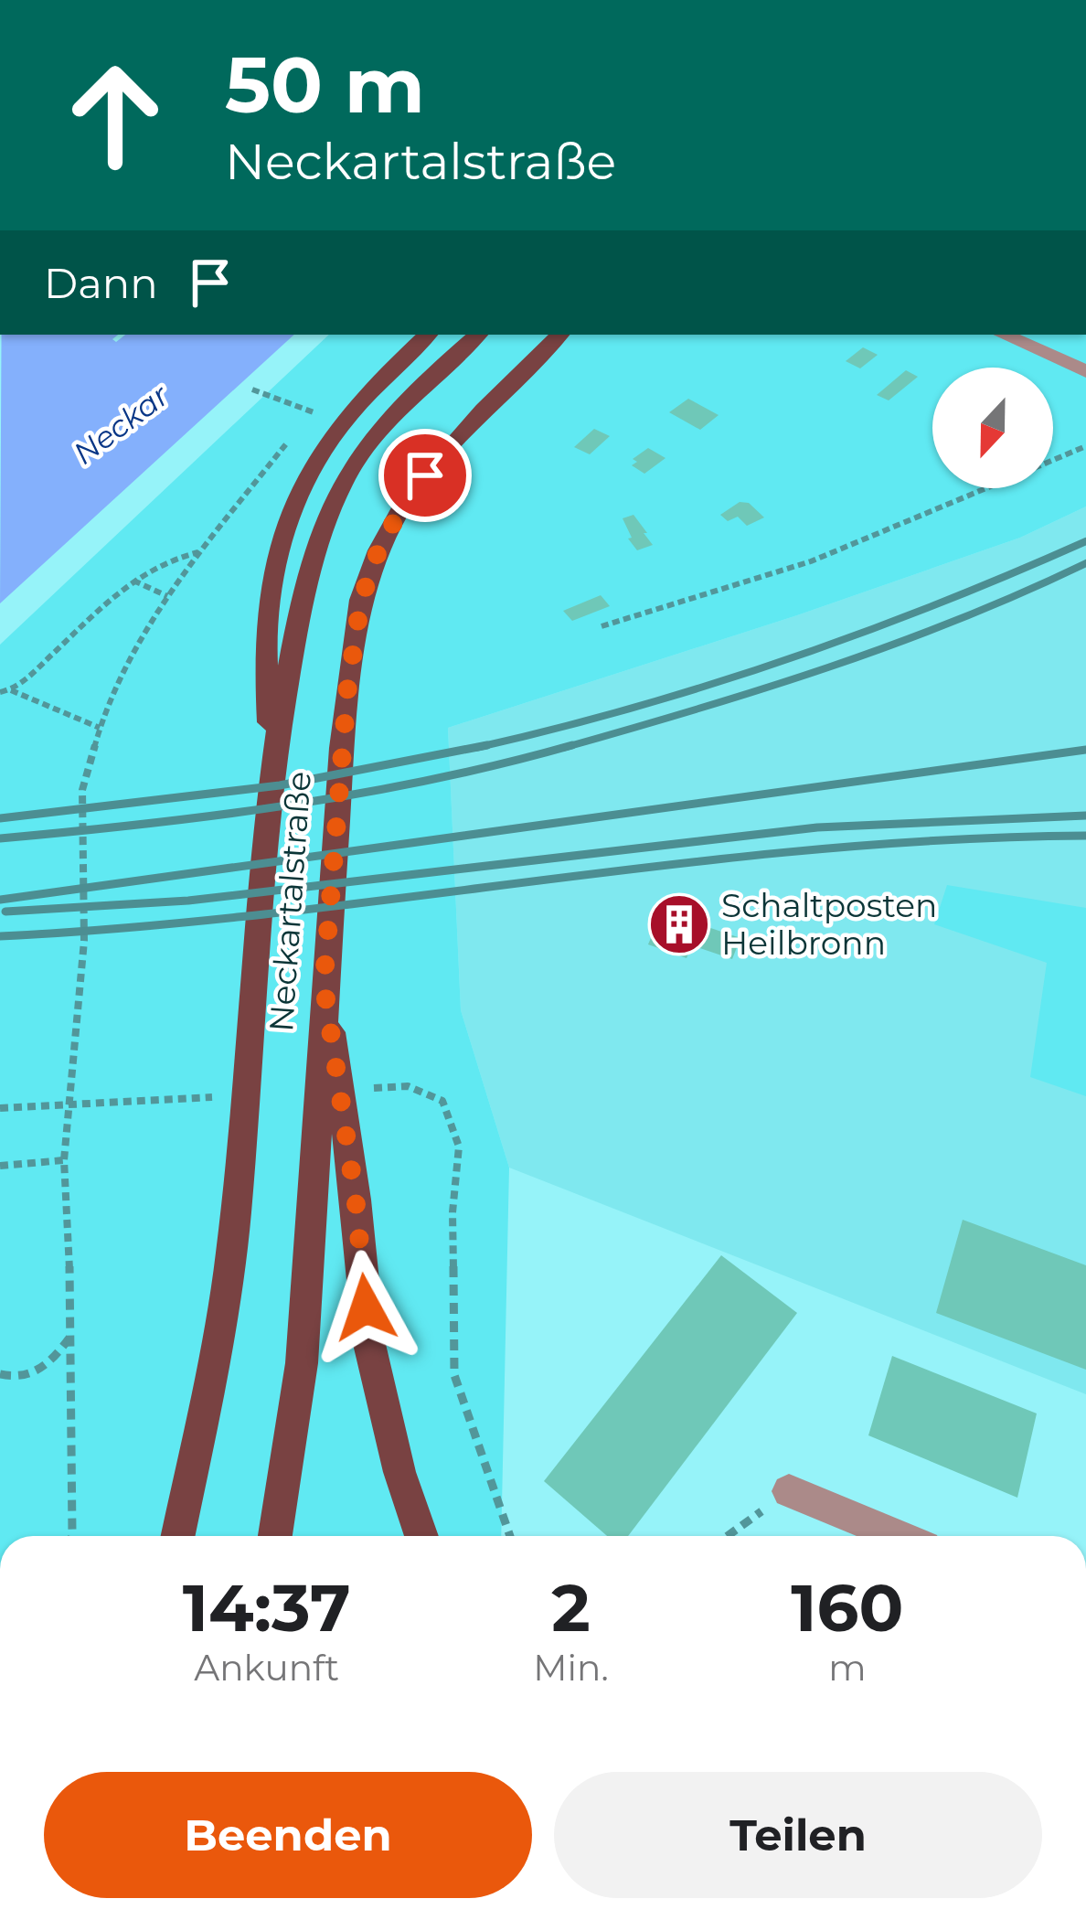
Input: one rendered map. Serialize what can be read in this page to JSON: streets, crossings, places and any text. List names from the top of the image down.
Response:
{
  "streets": {
    "main road": ["Neckartalstraße"]
  },
  "water": ["Neckar"],
  "places": {
    "building": ["Schaltposten Heilbronn"]
  },
  "north": "bottom",
  "page": {
    "turn": ["50 m", "Neckartalstraße"],
    "then": "Dann",
    "eta": [
      "14:37",
      "Ankunft",
      "2",
      "Min.",
      "160",
      "m"
    ],
    "buttons": ["Beenden", "Teilen"]
  }
}
